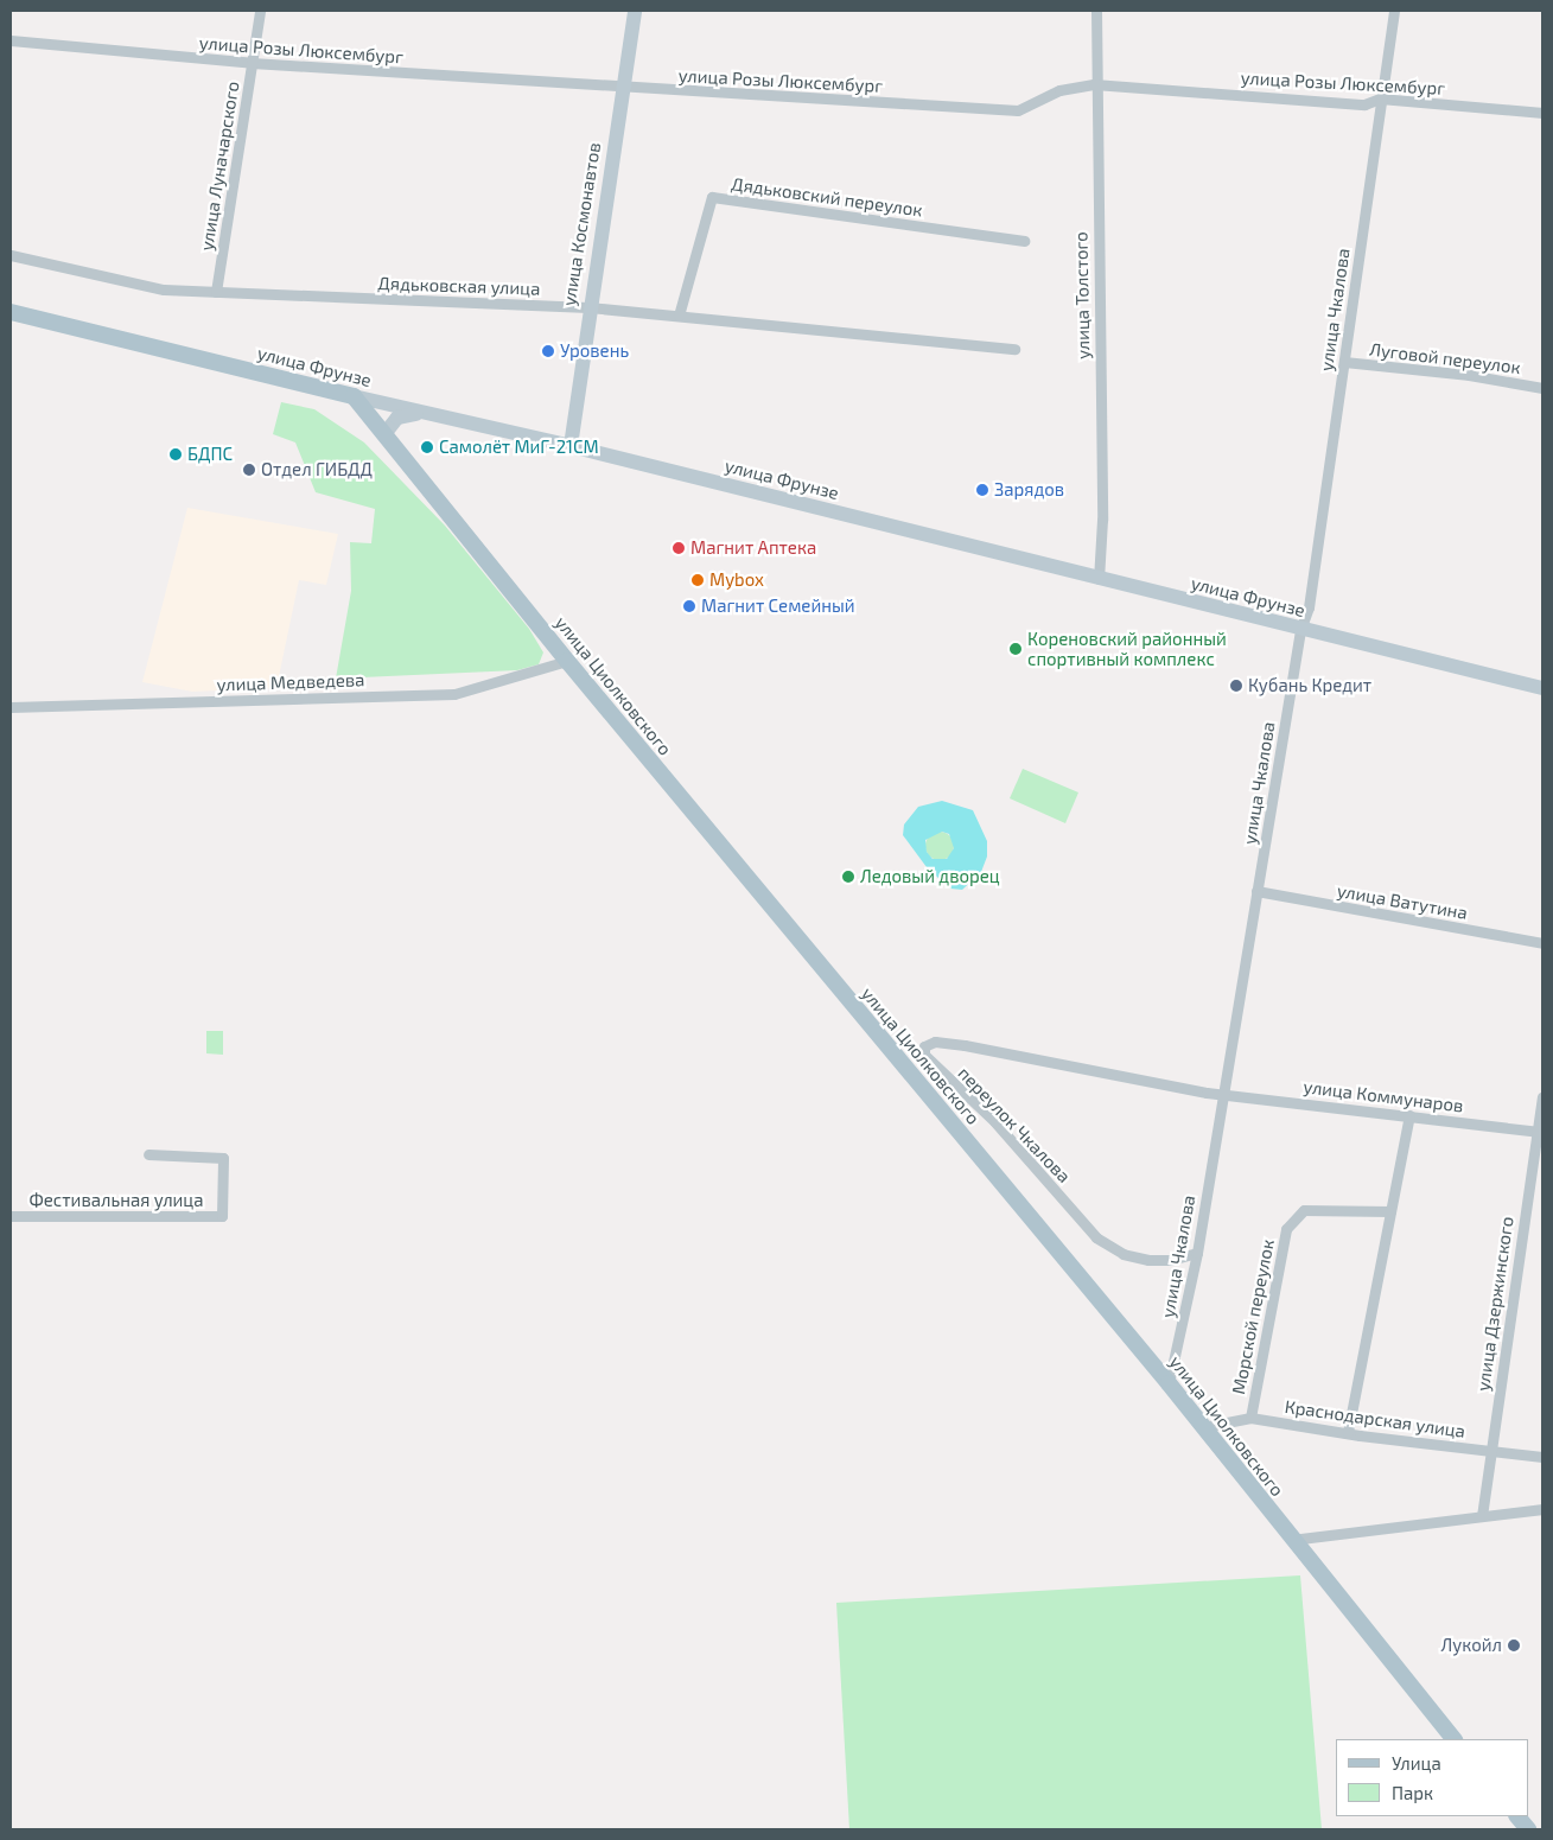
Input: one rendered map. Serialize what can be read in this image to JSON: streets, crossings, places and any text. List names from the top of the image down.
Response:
{
  "streets": {
    "main road": ["улица Космонавтов", "улица Фрунзе", "улица Циолковского"],
    "street": [
      "улица Розы Люксембург",
      "улица Луначарского",
      "Дядьковский переулок",
      "Дядьковская улица",
      "улица Толстого",
      "улица Чкалова",
      "Луговой переулок",
      "улица Медведева",
      "улица Ватутина",
      "улица Коммунаров",
      "переулок Чкалова",
      "Фестивальная улица",
      "улица Дзержинского",
      "Морской переулок",
      "Краснодарская улица"
    ]
  },
  "crossings": [
    ["улица Розы Люксембург", "улица Луначарского"],
    ["улица Розы Люксембург", "улица Космонавтов"],
    ["улица Розы Люксембург", "улица Толстого"],
    ["улица Розы Люксембург", "улица Чкалова"],
    ["улица Луначарского", "Дядьковская улица"],
    ["Дядьковский переулок", "Дядьковская улица"],
    ["улица Космонавтов", "Дядьковская улица"],
    ["улица Космонавтов", "улица Фрунзе"],
    ["улица Толстого", "улица Фрунзе"],
    ["улица Чкалова", "Луговой переулок"],
    ["улица Чкалова", "улица Фрунзе"],
    ["улица Чкалова", "улица Циолковского"],
    ["улица Чкалова", "улица Ватутина"],
    ["улица Чкалова", "улица Коммунаров"],
    ["улица Чкалова", "переулок Чкалова"],
    ["улица Фрунзе", "улица Циолковского"],
    ["улица Медведева", "улица Циолковского"],
    ["улица Циолковского", "Краснодарская улица"],
    ["улица Коммунаров", "переулок Чкалова"],
    ["улица Коммунаров", "улица Дзержинского"],
    ["улица Дзержинского", "Краснодарская улица"],
    ["Морской переулок", "Краснодарская улица"]
  ],
  "places": [
    "Уровень",
    "Самолёт МиГ-21СМ",
    "БДПС",
    "Отдел ГИБДД",
    "Зарядов",
    "Магнит Аптека",
    "Mybox",
    "Магнит Семейный",
    "Кореновский районный спортивный комплекс",
    "Кубань Кредит",
    "Ледовый дворец",
    "Лукойл"
  ],
  "legend": ["Улица", "Парк"]
}
